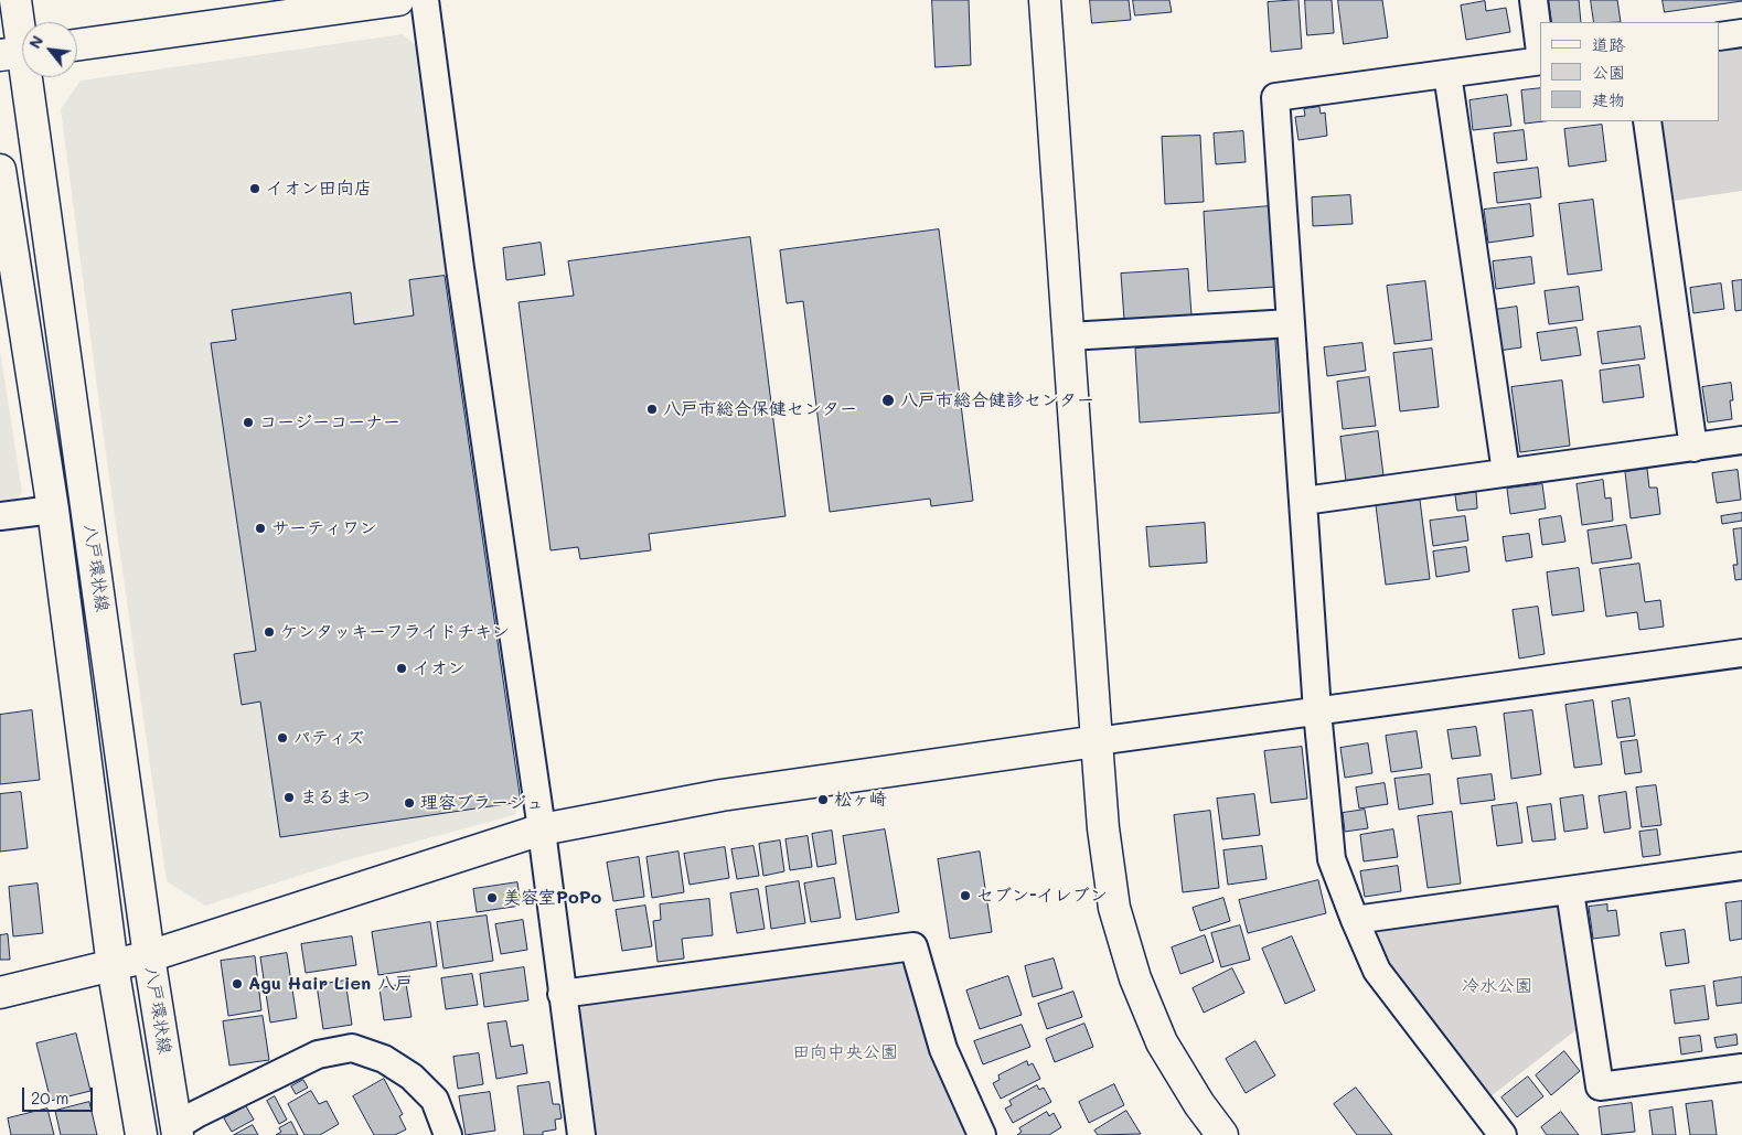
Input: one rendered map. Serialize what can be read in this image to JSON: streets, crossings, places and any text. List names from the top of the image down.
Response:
{
  "streets": {
    "street": ["八戸環状線"]
  },
  "parks": ["冷水公園", "田向中央公園"],
  "places": [
    "イオン田向店",
    "八戸市総合健診センター",
    "八戸市総合保健センター",
    "コージーコーナー",
    "サーティワン",
    "ケンタッキーフライドチキン",
    "イオン",
    "パティズ",
    "まるまつ",
    "松ヶ崎",
    "理容ブラージュ",
    "セブン-イレブン",
    "美容室PoPo",
    "Agu Hair Lien 八戸"
  ],
  "legend": ["道路", "公園", "建物"],
  "scale_bar": "20 m",
  "north": "top left"
}
